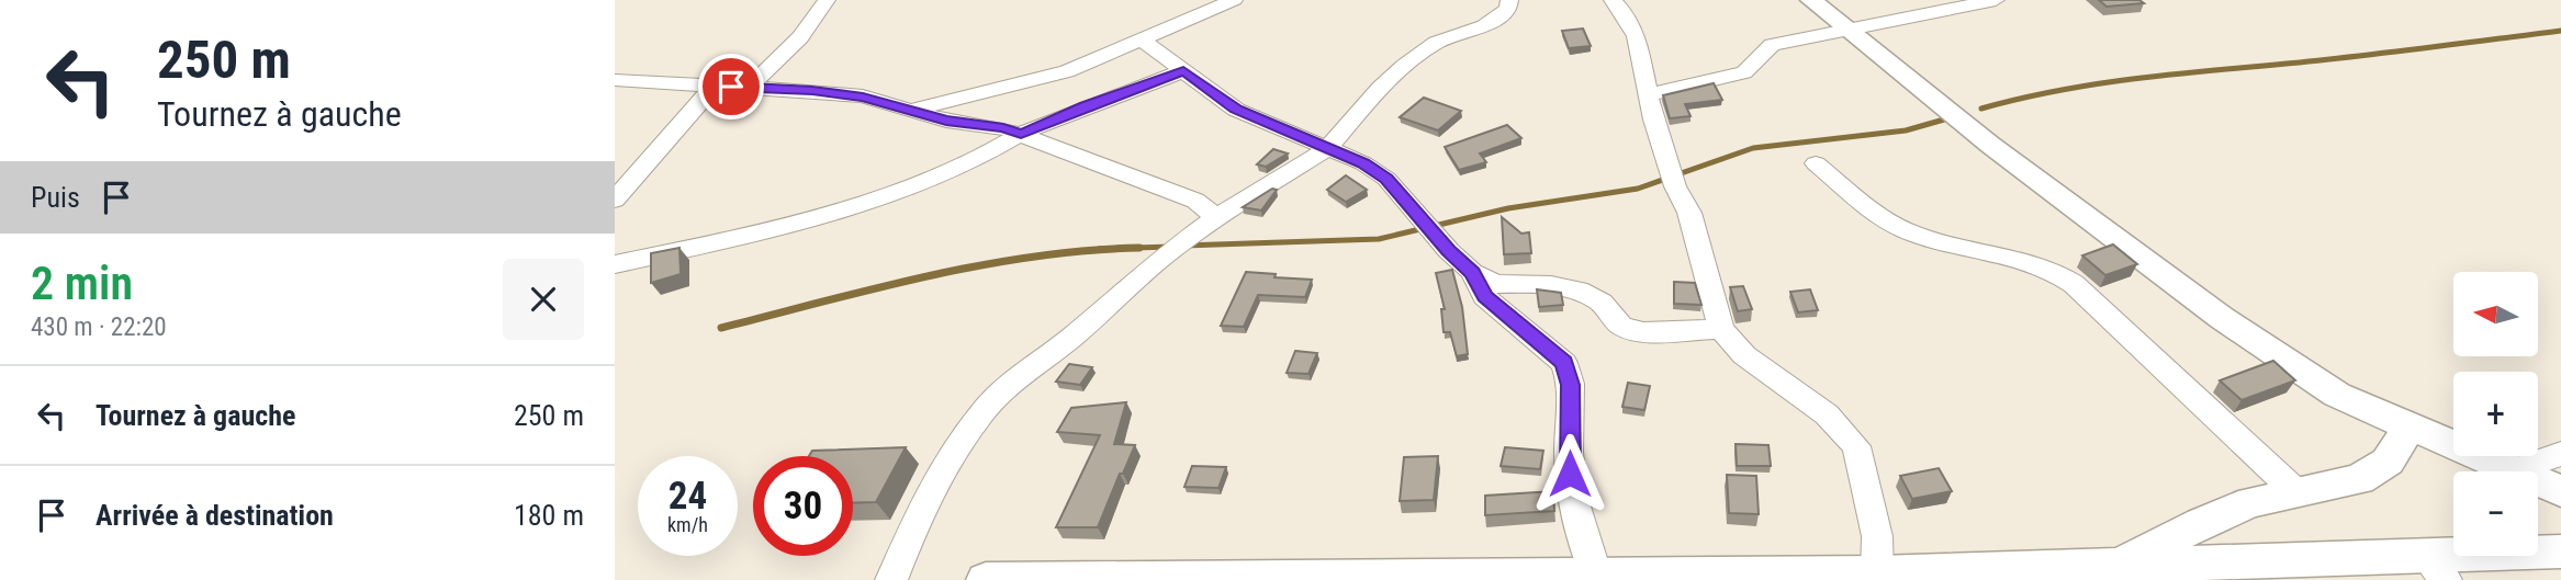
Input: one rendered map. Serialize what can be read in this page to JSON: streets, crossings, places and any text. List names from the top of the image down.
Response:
{
  "north": "left",
  "page": {
    "turn": ["250 m", "Tournez à gauche"],
    "then": "Puis",
    "heading": ["2 min", "430 m · 22:20"],
    "map_buttons": ["+", "−"],
    "list": [
      {
        "name": "Tournez à gauche",
        "value": "250 m"
      },
      {
        "name": "Arrivée à destination",
        "value": "180 m"
      }
    ],
    "speed": "24 km/h",
    "limit": "30"
  }
}
